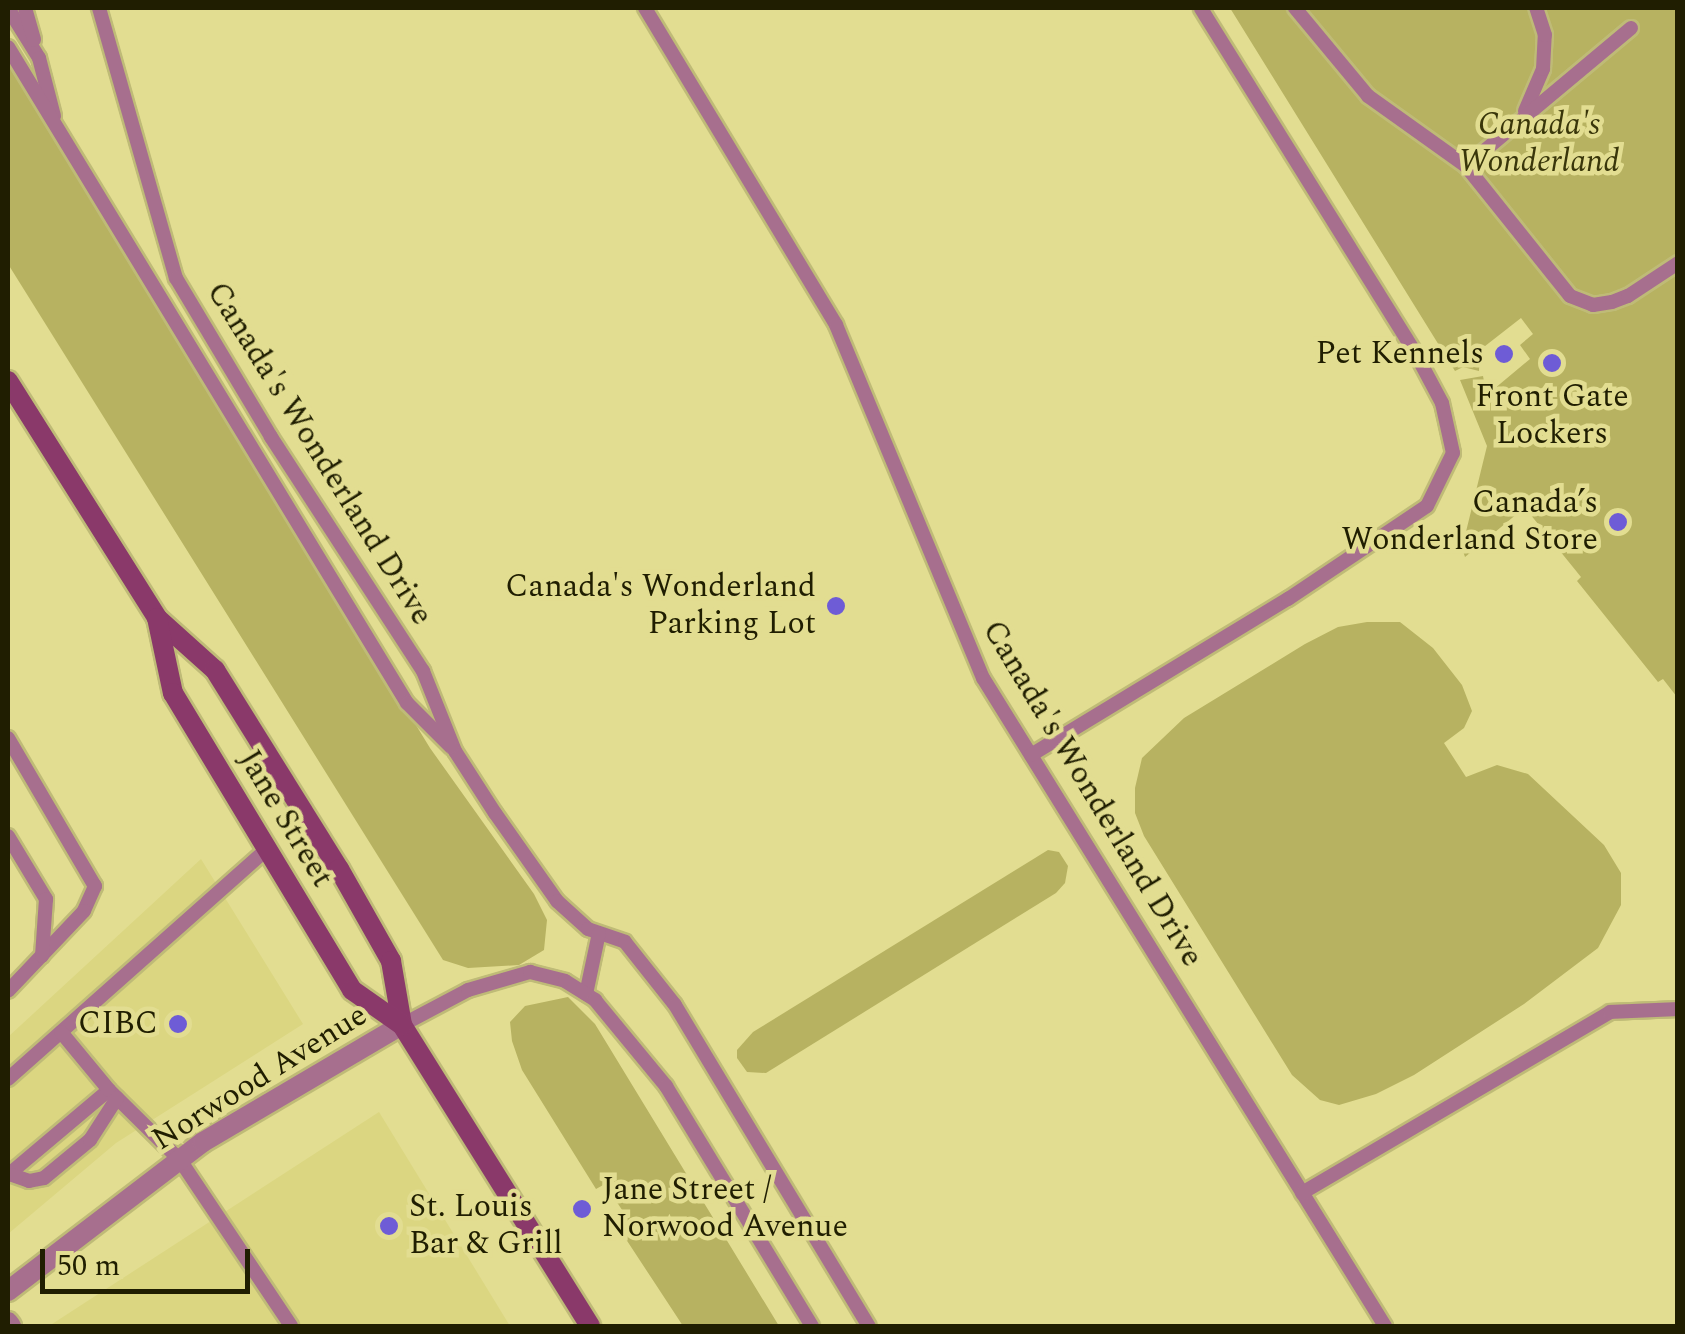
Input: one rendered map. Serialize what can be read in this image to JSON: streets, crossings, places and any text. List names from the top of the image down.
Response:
{
  "streets": {
    "main road": ["Jane Street"],
    "street": ["Norwood Avenue"],
    "lane": ["Canada's Wonderland Drive"]
  },
  "crossings": [
    ["Jane Street", "Norwood Avenue"]
  ],
  "parks": ["Canada's Wonderland"],
  "places": [
    "Pet Kennels",
    "Front Gate Lockers",
    "Canada’s Wonderland Store",
    "Canada's Wonderland Parking Lot",
    "CIBC",
    "Jane Street / Norwood Avenue",
    "St. Louis Bar & Grill"
  ],
  "scale_bar": "50 m"
}
